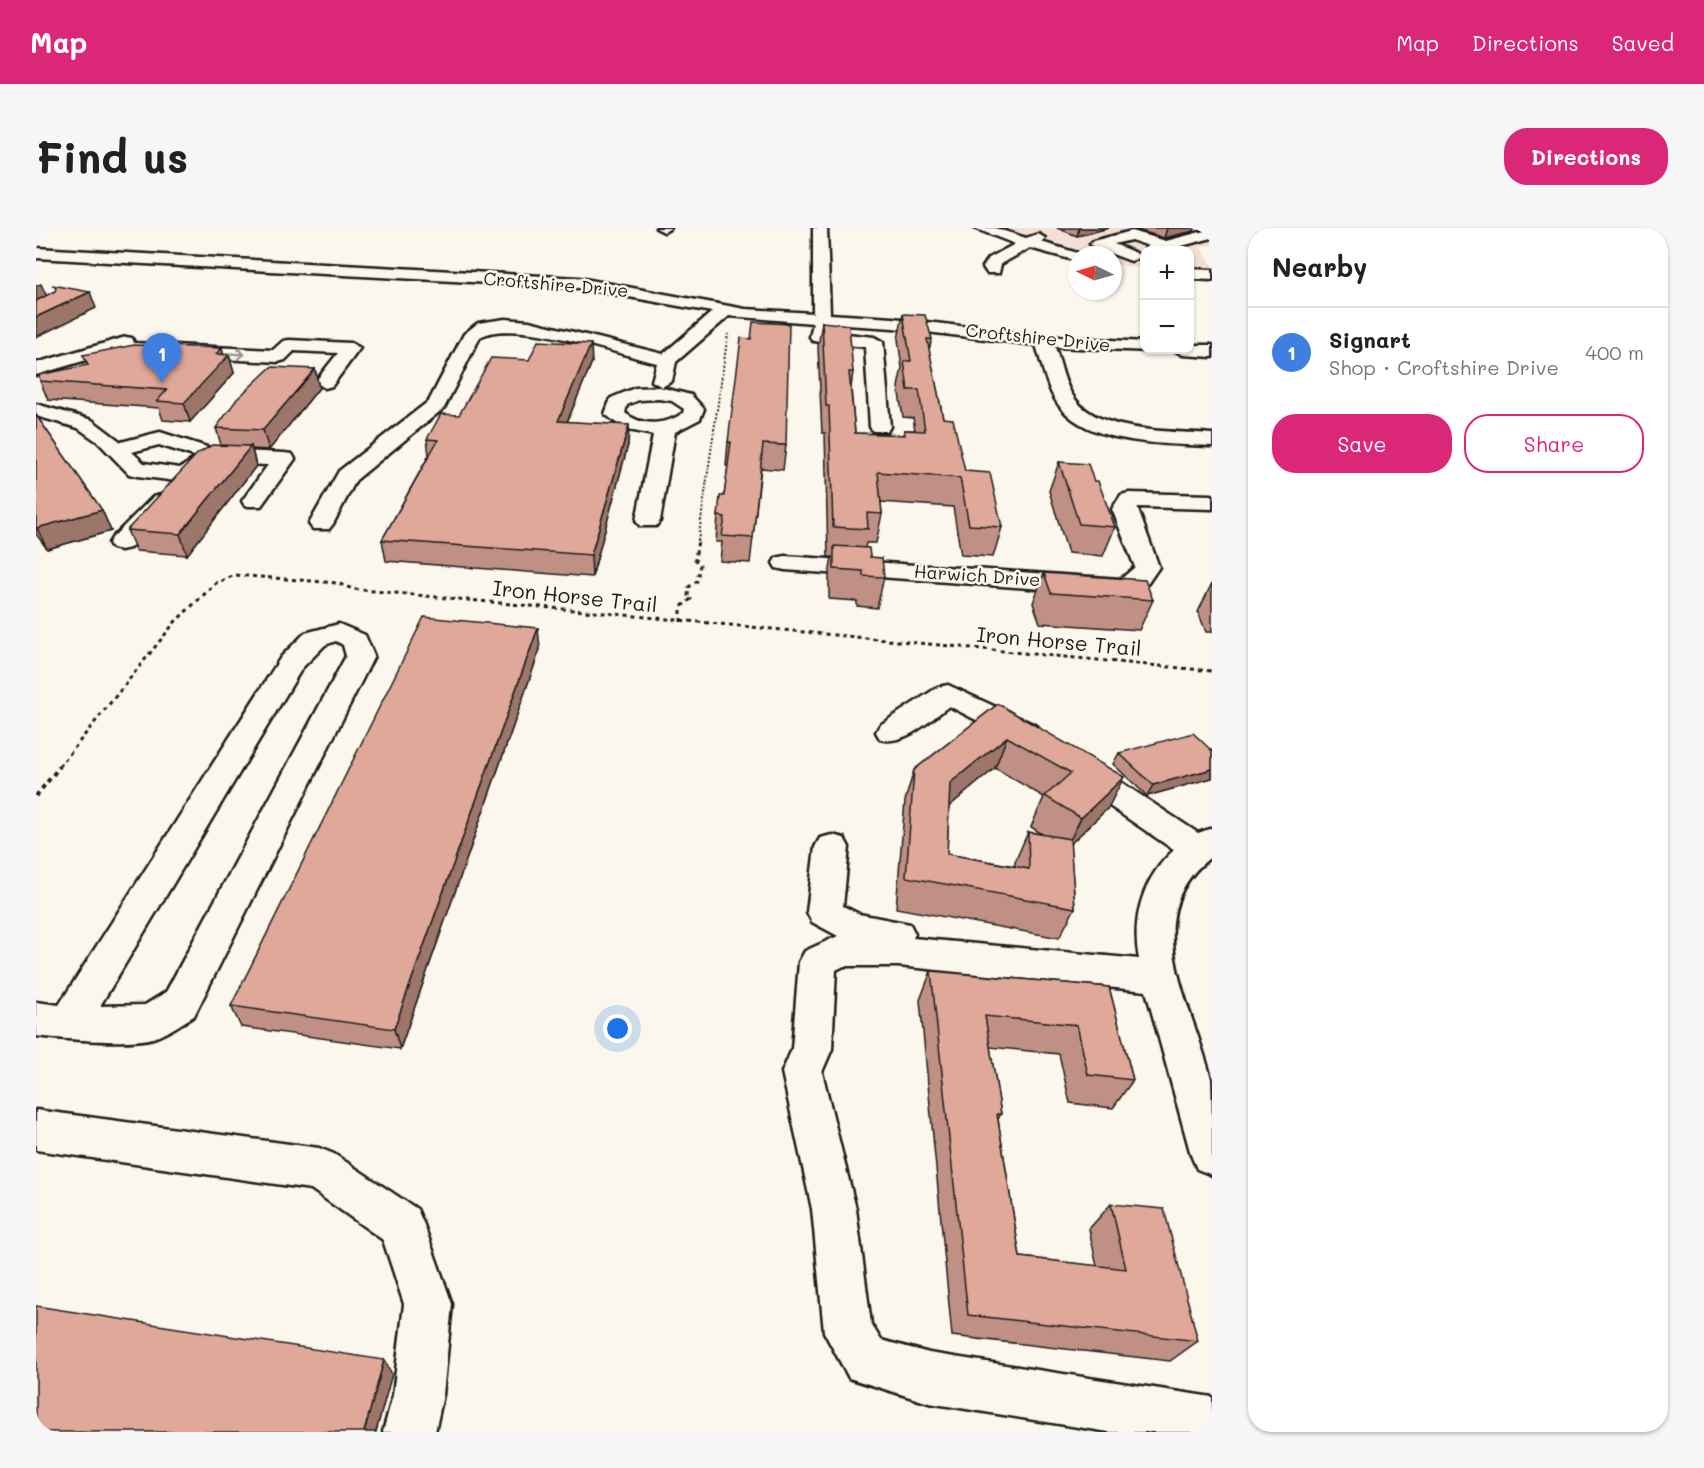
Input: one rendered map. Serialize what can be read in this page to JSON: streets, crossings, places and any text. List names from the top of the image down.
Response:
{
  "streets": {
    "street": ["Croftshire Drive", "Harwich Drive"],
    "path": ["Iron Horse Trail"]
  },
  "north": "left",
  "page": {
    "header": "Map",
    "nav": ["Map", "Directions", "Saved"],
    "buttons": [
      "Directions",
      ["Save", "Share"]
    ],
    "title": "Find us",
    "heading": "Nearby",
    "map_buttons": ["+", "−"],
    "list": [
      {
        "mark": "1",
        "name": "Signart",
        "note": "Shop · Croftshire Drive",
        "value": "400 m"
      }
    ],
    "pins": "1"
  }
}
